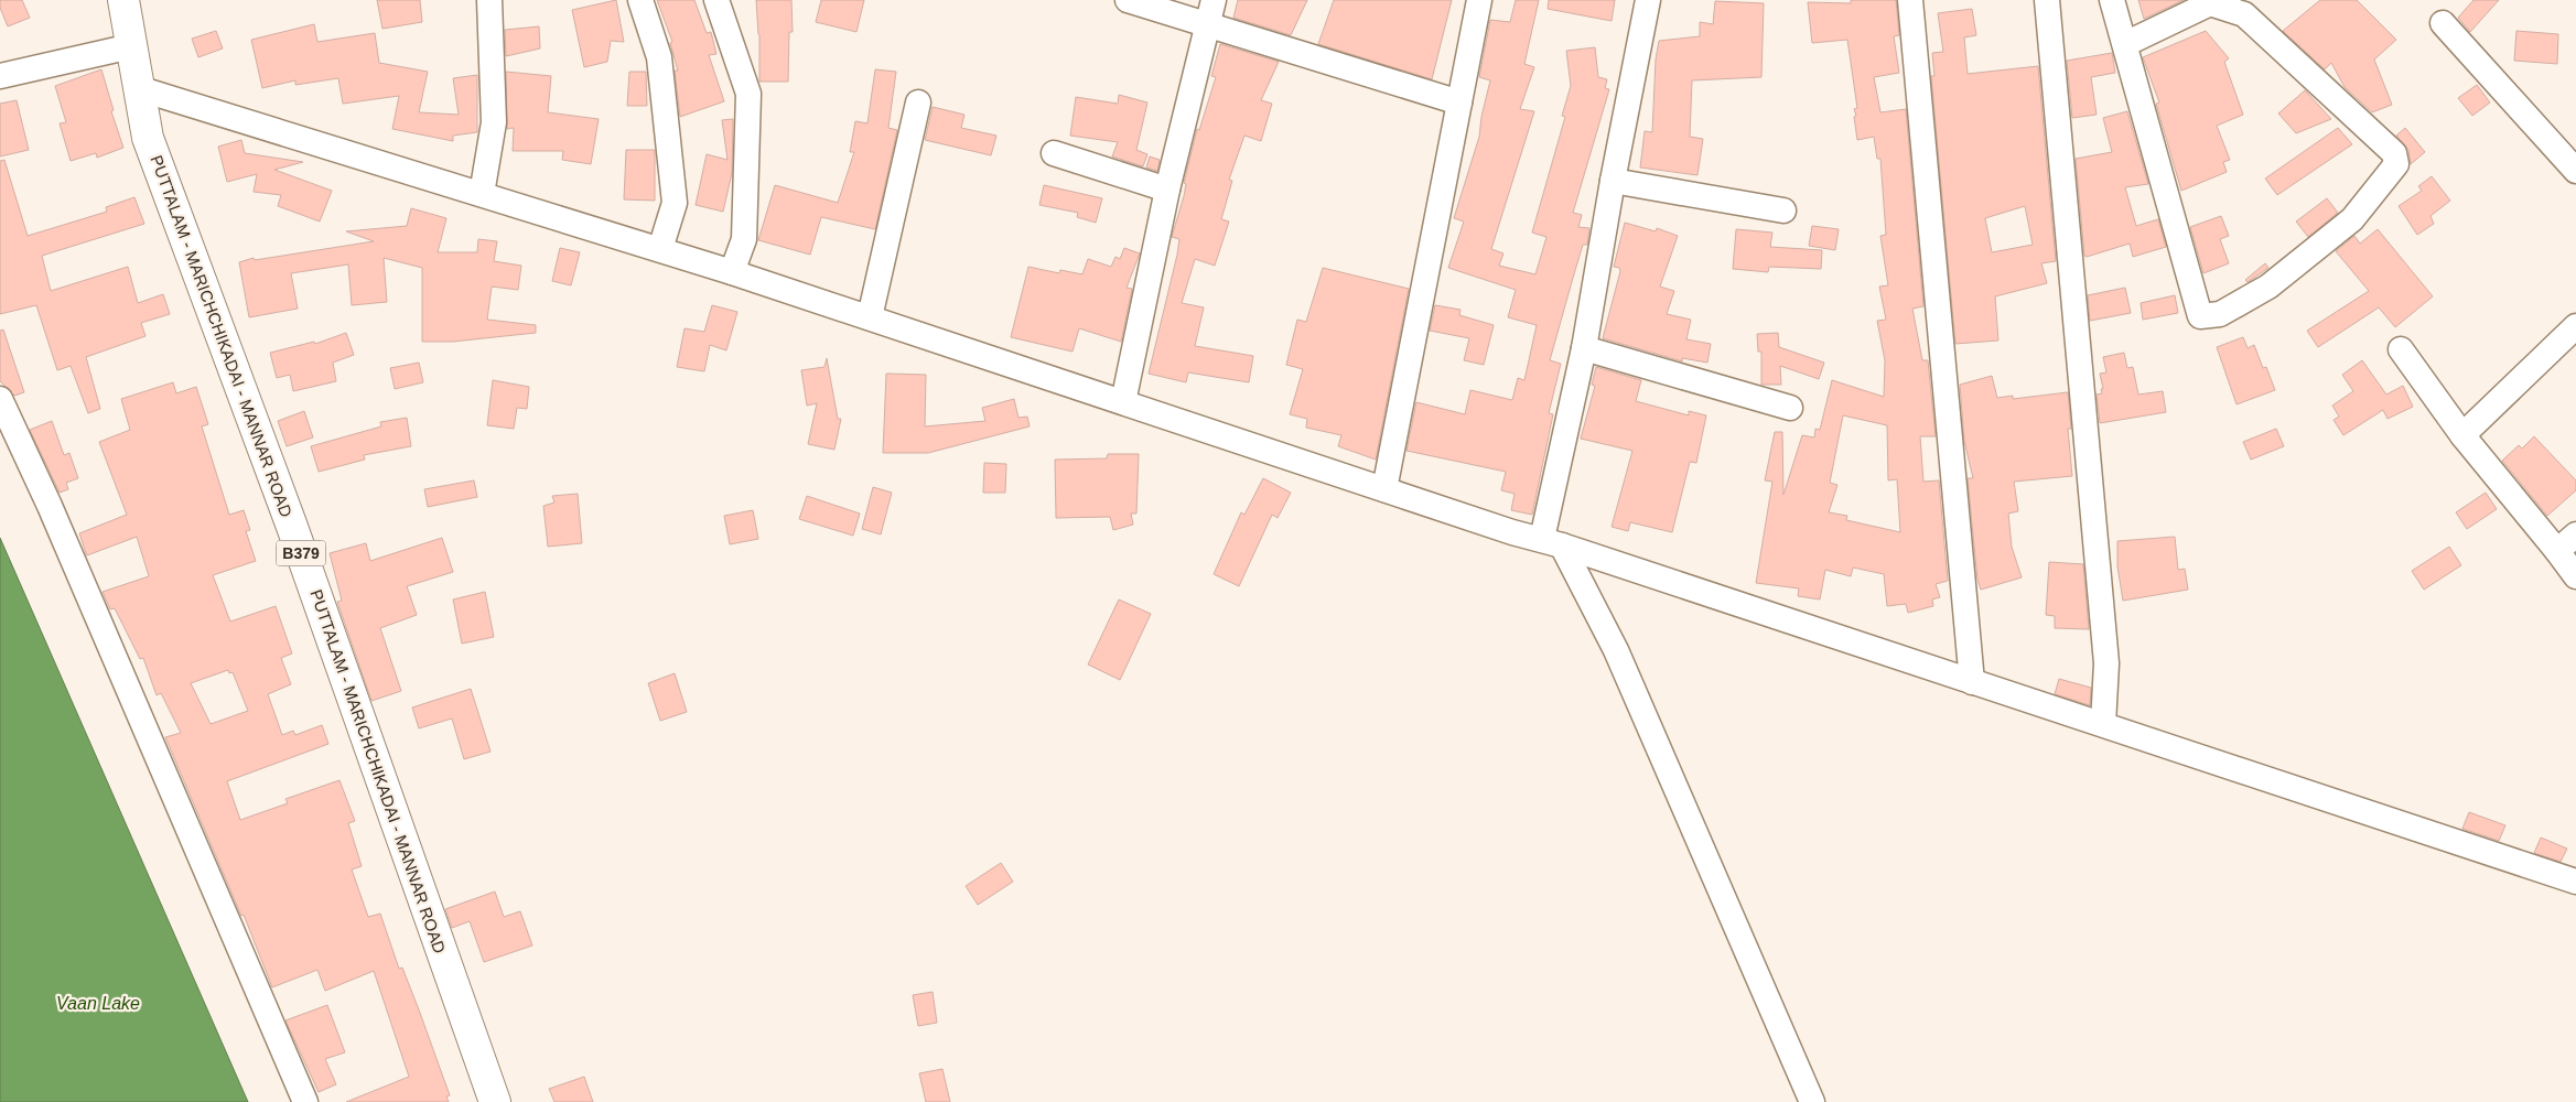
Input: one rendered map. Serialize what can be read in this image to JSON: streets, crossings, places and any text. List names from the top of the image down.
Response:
{
  "streets": {
    "main road": ["PUTTALAM - MARICHCHIKADAI - MANNAR ROAD", "B379"]
  },
  "water": ["Vaan Lake"]
}
